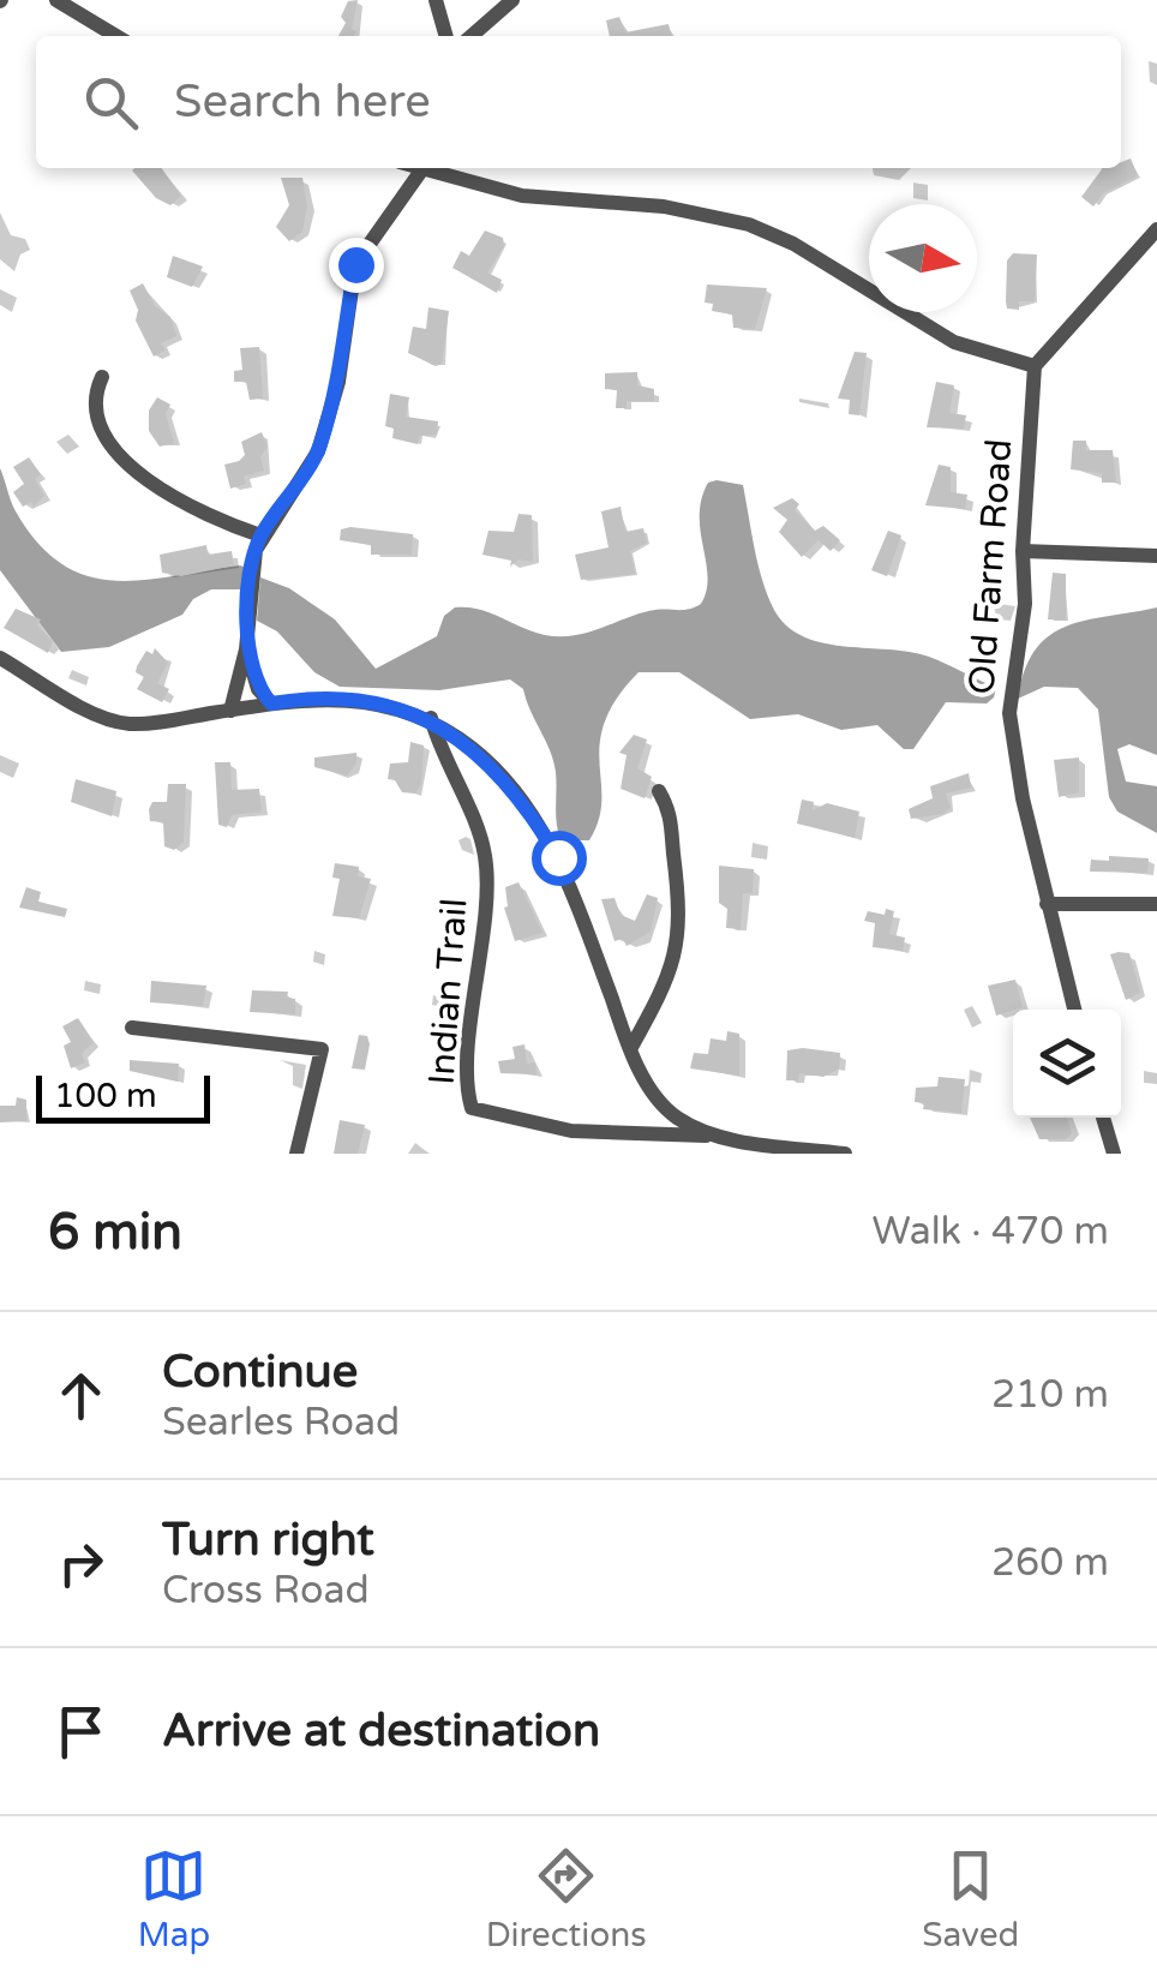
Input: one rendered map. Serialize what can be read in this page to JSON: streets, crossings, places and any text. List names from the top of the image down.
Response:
{
  "streets": {
    "street": ["Old Farm Road", "Indian Trail"]
  },
  "scale_bar": "100 m",
  "north": "right",
  "page": {
    "search": "Search here",
    "scale": "100 m",
    "heading": ["6 min", "Walk · 470 m"],
    "list": [
      ["Continue", "Searles Road", "210 m"],
      ["Turn right", "Cross Road", "260 m"],
      "Arrive at destination"
    ],
    "nav": ["Map", "Directions", "Saved"]
  }
}
